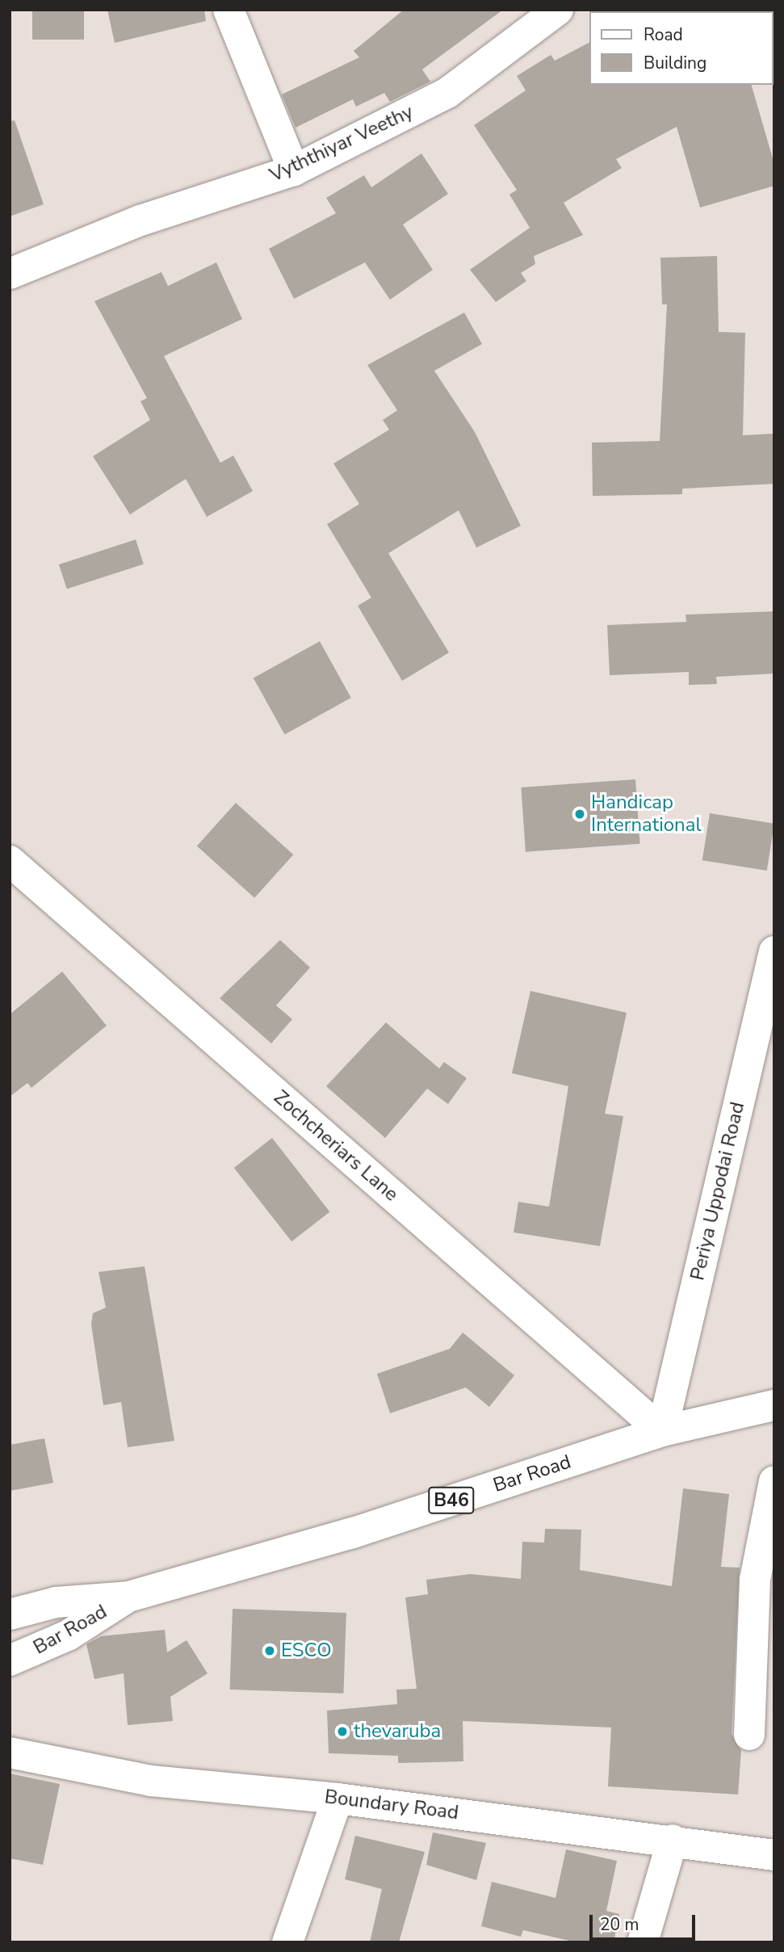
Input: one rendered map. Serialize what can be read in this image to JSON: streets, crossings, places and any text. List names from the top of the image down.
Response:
{
  "streets": {
    "street": [
      "Vyththiyar Veethy",
      "Zochcheriars Lane",
      "Periya Uppodai Road",
      "Bar Road",
      "B46",
      "Boundary Road"
    ]
  },
  "crossings": [
    ["Zochcheriars Lane", "Periya Uppodai Road"],
    ["Zochcheriars Lane", "Bar Road"],
    ["Periya Uppodai Road", "Bar Road"]
  ],
  "places": ["Handicap International", "ESCO", "thevaruba"],
  "legend": ["Road", "Building"],
  "scale_bar": "20 m"
}
